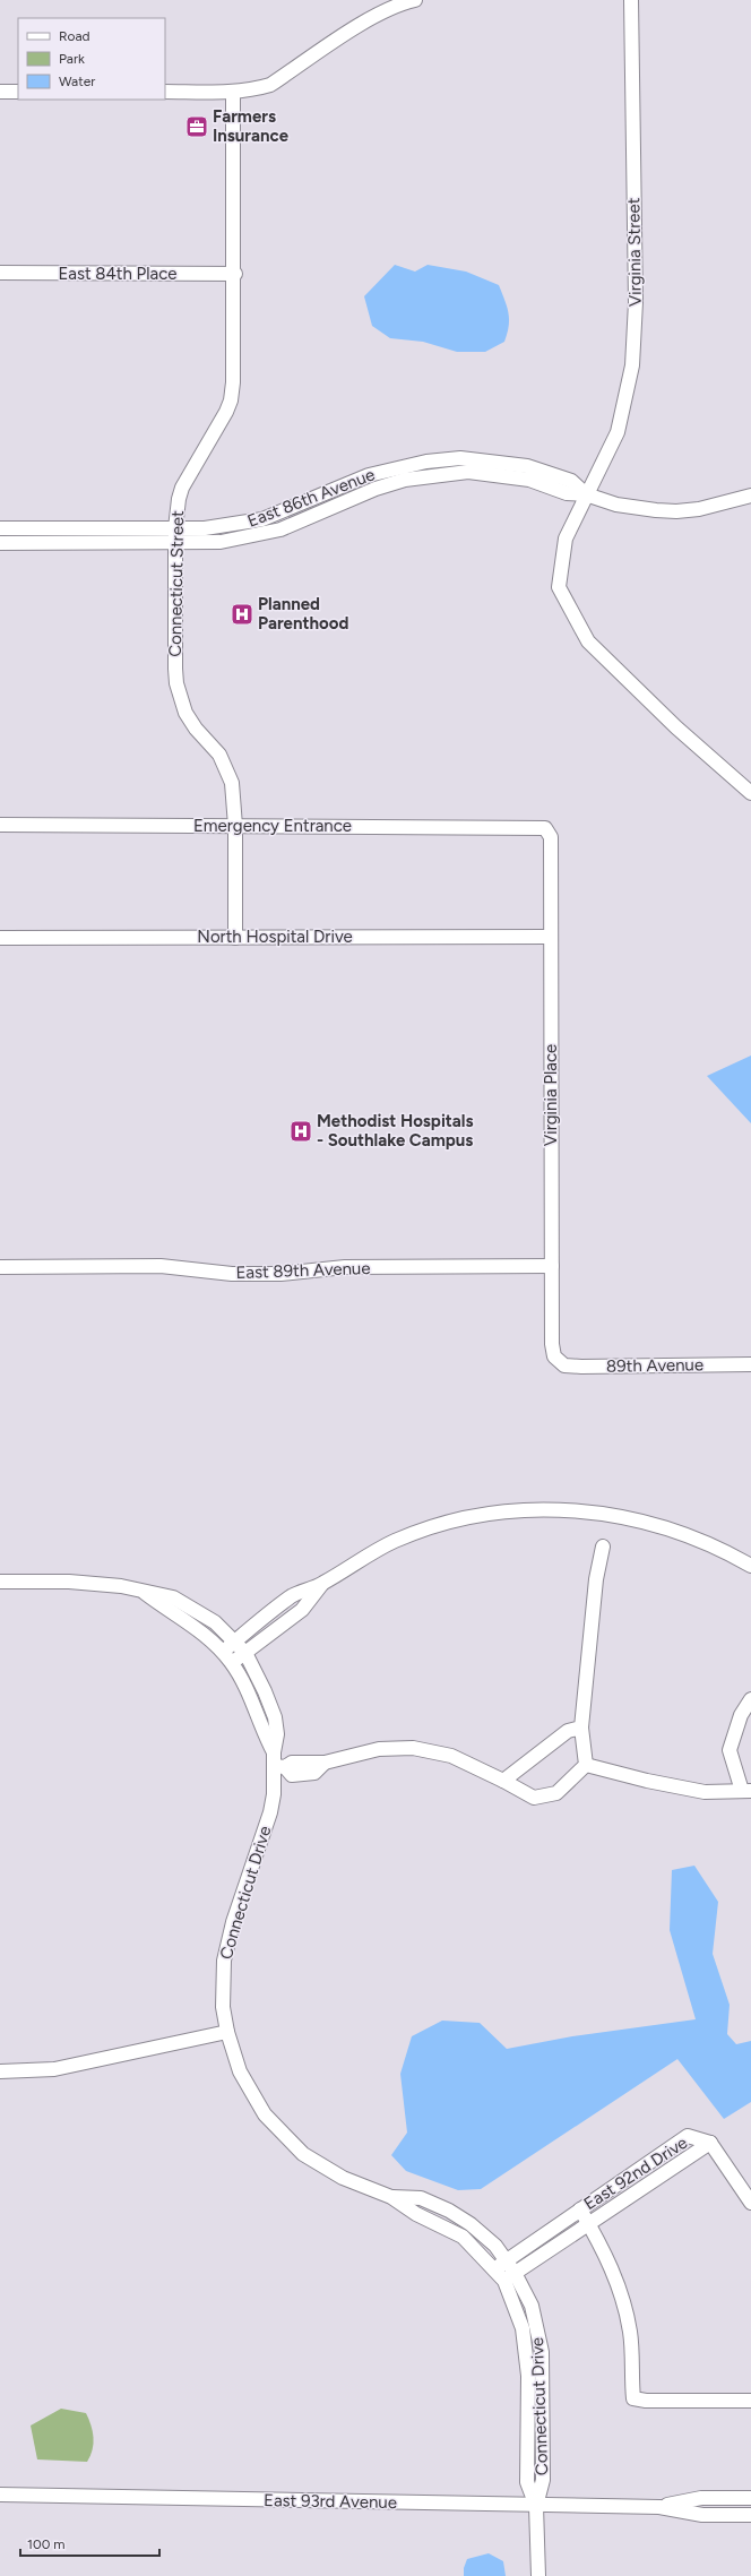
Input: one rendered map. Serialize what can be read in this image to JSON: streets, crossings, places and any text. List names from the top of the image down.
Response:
{
  "streets": {
    "street": [
      "Virginia Street",
      "East 84th Place",
      "East 86th Avenue",
      "Connecticut Street",
      "Emergency Entrance",
      "North Hospital Drive",
      "Virginia Place",
      "East 89th Avenue",
      "89th Avenue",
      "Connecticut Drive",
      "East 92nd Drive",
      "East 93rd Avenue"
    ]
  },
  "crossings": [
    ["Virginia Street", "East 86th Avenue"],
    ["East 84th Place", "Connecticut Street"],
    ["East 86th Avenue", "Connecticut Street"],
    ["Connecticut Street", "Emergency Entrance"],
    ["Connecticut Street", "North Hospital Drive"],
    ["Emergency Entrance", "Virginia Place"],
    ["North Hospital Drive", "Virginia Place"],
    ["Virginia Place", "East 89th Avenue"],
    ["Virginia Place", "89th Avenue"],
    ["Connecticut Drive", "East 92nd Drive"],
    ["Connecticut Drive", "East 93rd Avenue"]
  ],
  "places": {
    "office": ["Farmers Insurance"],
    "hospital": ["Planned Parenthood", "Methodist Hospitals - Southlake Campus"]
  },
  "legend": ["Road", "Park", "Water"],
  "scale_bar": "100 m"
}
